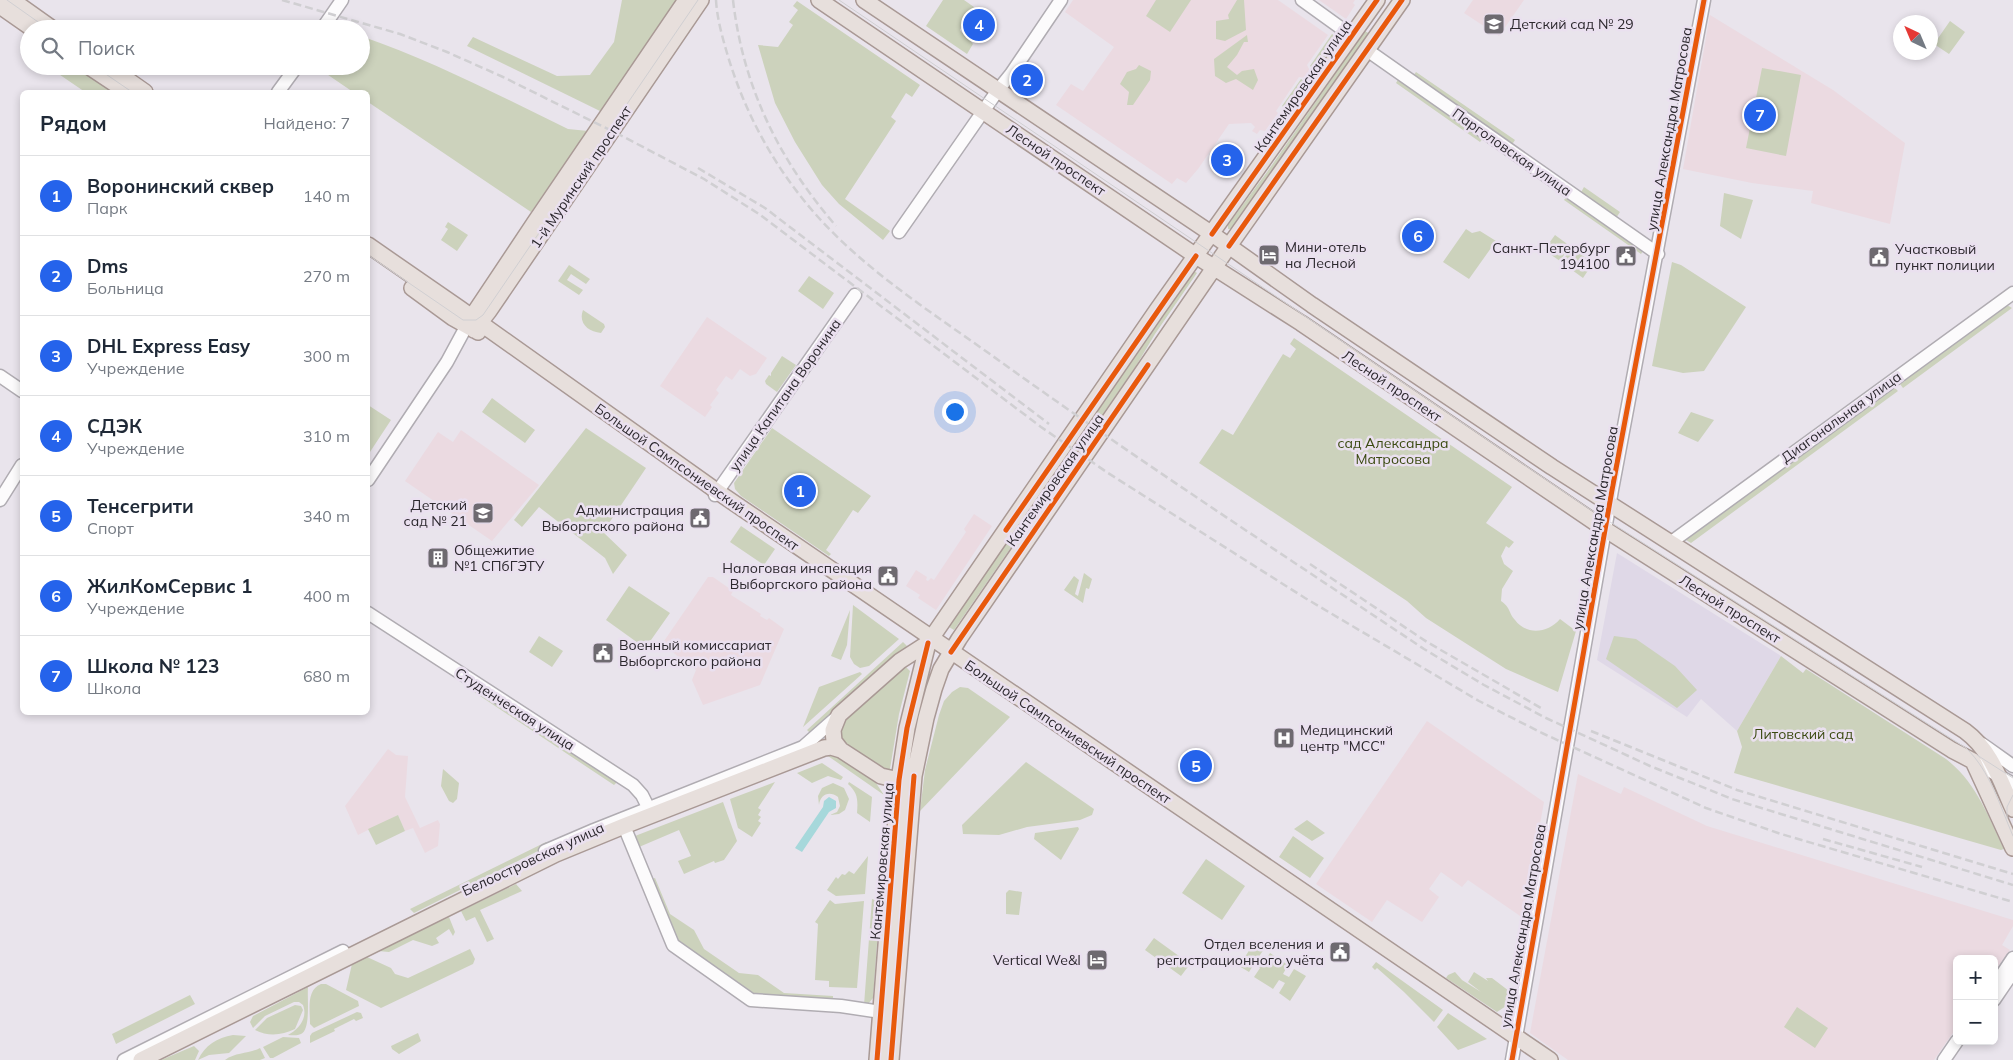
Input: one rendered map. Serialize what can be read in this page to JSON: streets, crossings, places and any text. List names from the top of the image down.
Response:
{
  "streets": {
    "main road": [
      "Кантемировская улица",
      "Лесной проспект",
      "1-й Муринский проспект",
      "Большой Сампсониевский проспект",
      "Белоостровская улица"
    ],
    "street": [
      "улица Александра Матросова",
      "Парголовская улица",
      "улица Капитана Воронина",
      "Диагональная улица",
      "Студенческая улица"
    ]
  },
  "crossings": [
    ["Кантемировская улица", "Парголовская улица"],
    ["Кантемировская улица", "Лесной проспект"],
    ["Кантемировская улица", "Большой Сампсониевский проспект"],
    ["Кантемировская улица", "Белоостровская улица"],
    ["улица Александра Матросова", "Парголовская улица"],
    ["улица Александра Матросова", "Лесной проспект"],
    ["улица Александра Матросова", "Большой Сампсониевский проспект"],
    ["Лесной проспект", "Диагональная улица"],
    ["1-й Муринский проспект", "Большой Сампсониевский проспект"],
    ["улица Капитана Воронина", "Большой Сампсониевский проспект"],
    ["Большой Сампсониевский проспект", "Белоостровская улица"],
    ["Студенческая улица", "Белоостровская улица"]
  ],
  "parks": ["cад Александра Матросова", "Литовский сад"],
  "places": {
    "school or university": ["Детский сад № 29", "Детский сад № 21"],
    "hotel": ["Мини-отель на Лесной", "Vertical We&I"],
    "public building": [
      "Санкт-Петербург 194100",
      "Участковый пункт полиции",
      "Администрация Выборгского района",
      "Налоговая инспекция Выборгского района",
      "Военный комиссариат Выборгского района",
      "Отдел вселения и регистрационного учёта"
    ],
    "building": ["Общежитие №1 СПбГЭТУ"],
    "hospital": ["Медицинский центр \"МСС\""]
  },
  "north": "top left",
  "page": {
    "pins": [
      "4",
      "2",
      "7",
      "3",
      "6",
      "1",
      "5"
    ],
    "search": "Поиск",
    "heading": ["Рядом", "Найдено: 7"],
    "list": [
      {
        "mark": "1",
        "name": "Воронинский сквер",
        "note": "Парк",
        "value": "140 m"
      },
      {
        "mark": "2",
        "name": "Dms",
        "note": "Больница",
        "value": "270 m"
      },
      {
        "mark": "3",
        "name": "DHL Express Easy",
        "note": "Учреждение",
        "value": "300 m"
      },
      {
        "mark": "4",
        "name": "СДЭК",
        "note": "Учреждение",
        "value": "310 m"
      },
      {
        "mark": "5",
        "name": "Тенсегрити",
        "note": "Спорт",
        "value": "340 m"
      },
      {
        "mark": "6",
        "name": "ЖилКомСервис 1",
        "note": "Учреждение",
        "value": "400 m"
      },
      {
        "mark": "7",
        "name": "Школа № 123",
        "note": "Школа",
        "value": "680 m"
      }
    ],
    "map_buttons": ["+", "−"]
  }
}
